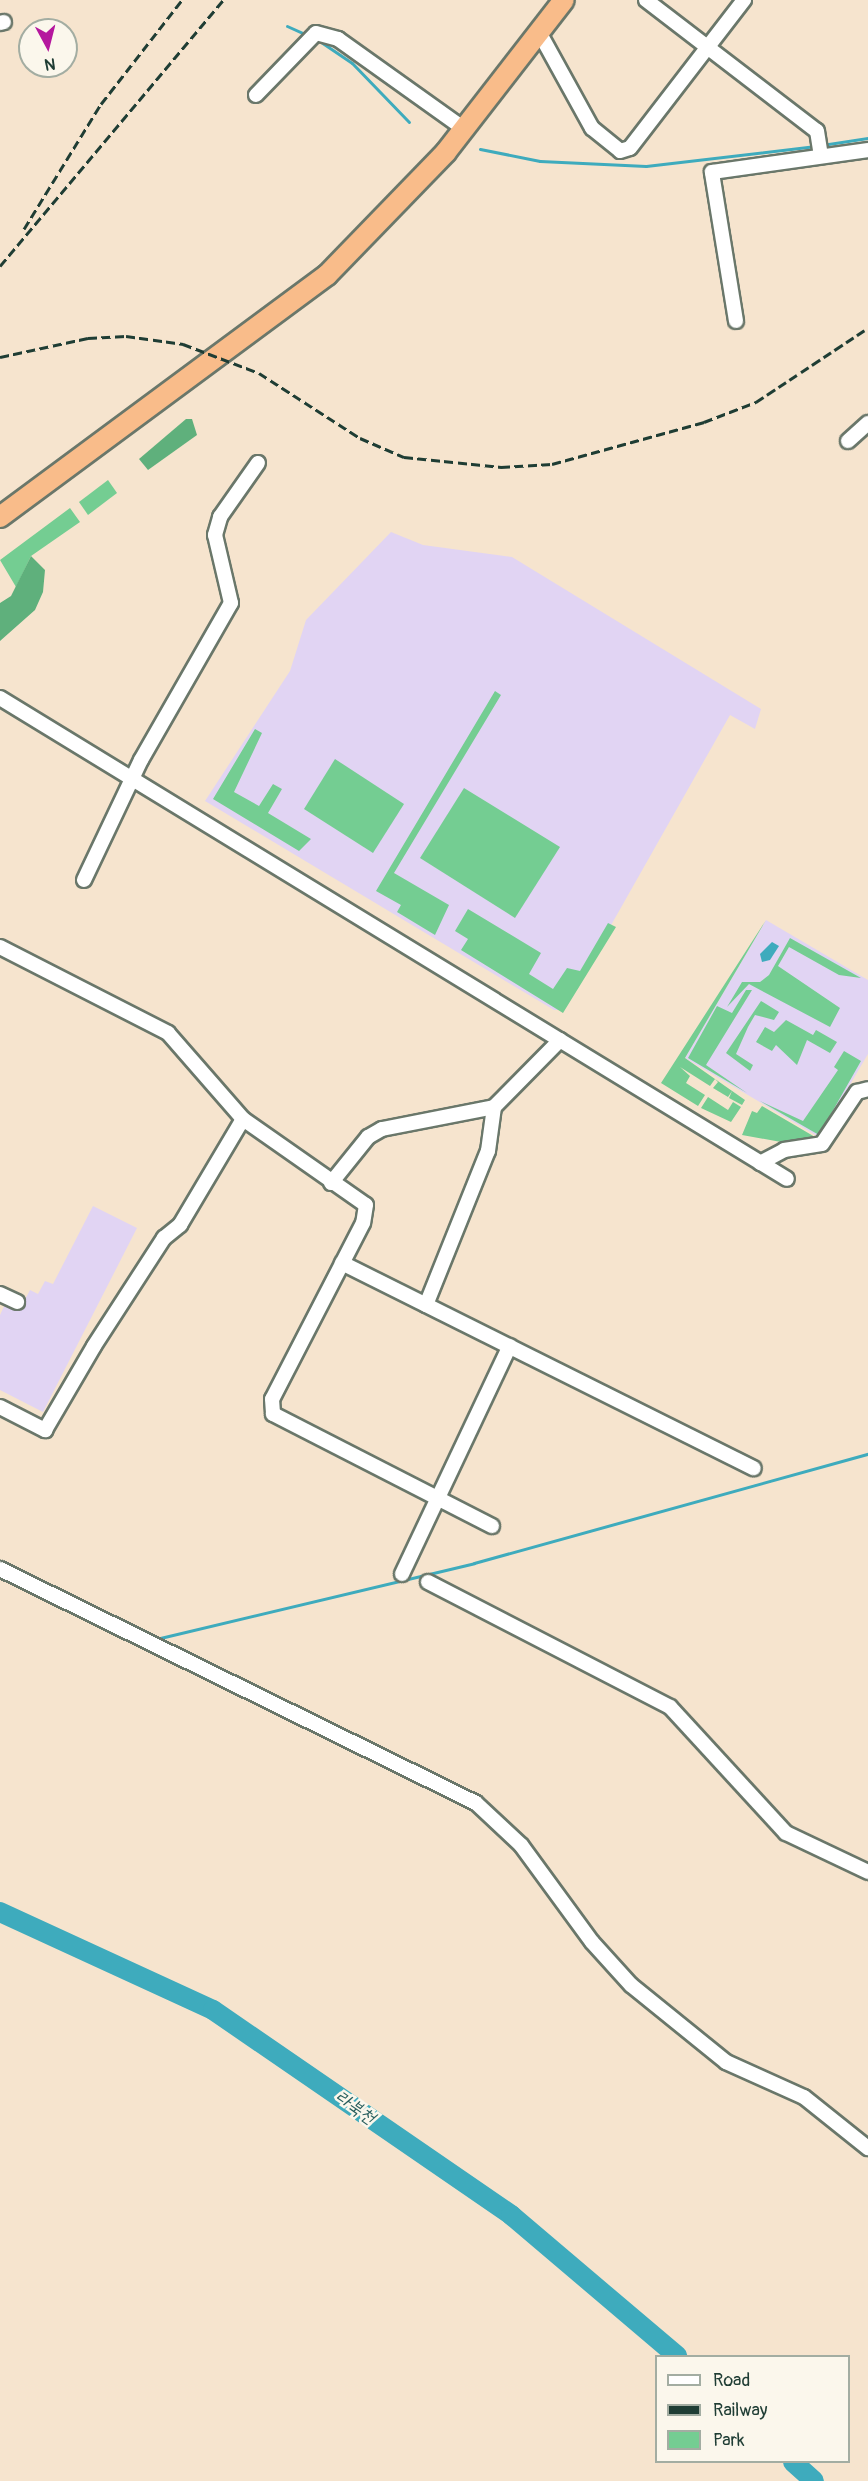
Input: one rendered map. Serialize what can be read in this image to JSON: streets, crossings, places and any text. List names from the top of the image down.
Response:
{
  "water": ["라북천"],
  "legend": ["Road", "Railway", "Park"],
  "north": "bottom"
}
